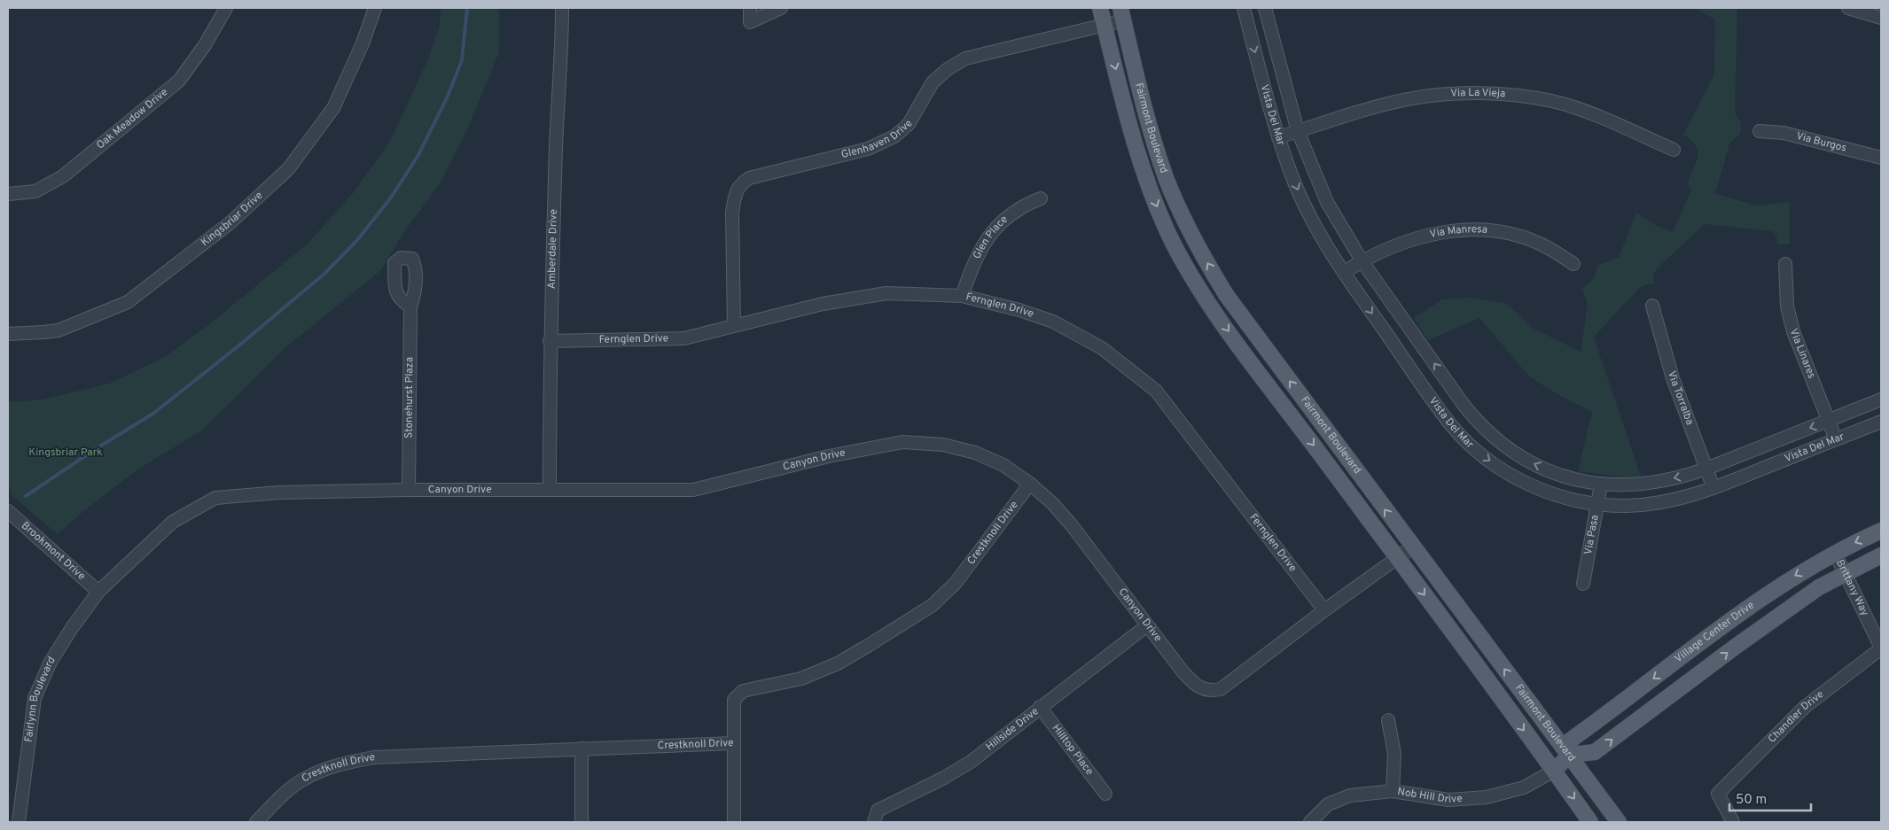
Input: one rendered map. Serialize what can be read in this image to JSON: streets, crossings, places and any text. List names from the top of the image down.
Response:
{
  "streets": {
    "main road": ["Fairmont Boulevard", "Village Center Drive"],
    "street": [
      "Via La Vieja",
      "Vista Del Mar",
      "Oak Meadow Drive",
      "Glenhaven Drive",
      "Via Burgos",
      "Kingsbriar Drive",
      "Via Manresa",
      "Glen Place",
      "Amberdale Drive",
      "Fernglen Drive",
      "Via Linares",
      "Stonehurst Plaza",
      "Via Torralba",
      "Canyon Drive",
      "Crestknoll Drive",
      "Via Pasa",
      "Brookmont Drive",
      "Brittany Way",
      "Fairlynn Boulevard",
      "Chandler Drive",
      "Hillside Drive",
      "Hilltop Place",
      "Nob Hill Drive"
    ]
  },
  "crossings": [
    ["Via La Vieja", "Vista Del Mar"],
    ["Vista Del Mar", "Via Manresa"],
    ["Vista Del Mar", "Via Linares"],
    ["Vista Del Mar", "Via Torralba"],
    ["Vista Del Mar", "Via Pasa"],
    ["Fairmont Boulevard", "Glenhaven Drive"],
    ["Fairmont Boulevard", "Canyon Drive"],
    ["Fairmont Boulevard", "Village Center Drive"],
    ["Fairmont Boulevard", "Nob Hill Drive"],
    ["Glenhaven Drive", "Fernglen Drive"],
    ["Glen Place", "Fernglen Drive"],
    ["Amberdale Drive", "Fernglen Drive"],
    ["Amberdale Drive", "Canyon Drive"],
    ["Fernglen Drive", "Canyon Drive"],
    ["Stonehurst Plaza", "Canyon Drive"],
    ["Canyon Drive", "Crestknoll Drive"],
    ["Canyon Drive", "Brookmont Drive"],
    ["Canyon Drive", "Fairlynn Boulevard"],
    ["Canyon Drive", "Hillside Drive"],
    ["Brookmont Drive", "Fairlynn Boulevard"],
    ["Brittany Way", "Village Center Drive"],
    ["Brittany Way", "Chandler Drive"],
    ["Village Center Drive", "Nob Hill Drive"],
    ["Hillside Drive", "Hilltop Place"]
  ],
  "parks": ["Kingsbriar Park"],
  "scale_bar": "50 m"
}
